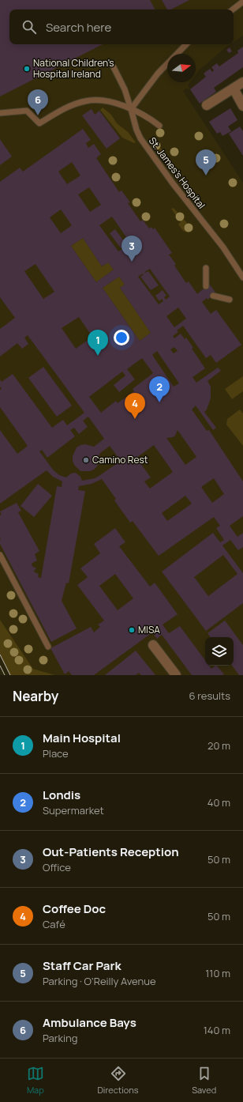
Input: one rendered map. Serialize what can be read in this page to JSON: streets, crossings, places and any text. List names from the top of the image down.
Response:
{
  "streets": {
    "lane": ["St. James's Hospital"]
  },
  "places": ["National Children's Hospital Ireland", "Camino Rest", "MISA"],
  "north": "right",
  "page": {
    "search": "Search here",
    "pins": [
      "6",
      "5",
      "3",
      "1",
      "2",
      "4"
    ],
    "heading": ["Nearby", "6 results"],
    "list": [
      {
        "mark": "1",
        "name": "Main Hospital",
        "note": "Place",
        "value": "20 m"
      },
      {
        "mark": "2",
        "name": "Londis",
        "note": "Supermarket",
        "value": "40 m"
      },
      {
        "mark": "3",
        "name": "Out-Patients Reception",
        "note": "Office",
        "value": "50 m"
      },
      {
        "mark": "4",
        "name": "Coffee Doc",
        "note": "Café",
        "value": "50 m"
      },
      {
        "mark": "5",
        "name": "Staff Car Park",
        "note": "Parking · O'Reilly Avenue",
        "value": "110 m"
      },
      {
        "mark": "6",
        "name": "Ambulance Bays",
        "note": "Parking",
        "value": "140 m"
      }
    ],
    "nav": ["Map", "Directions", "Saved"]
  }
}
